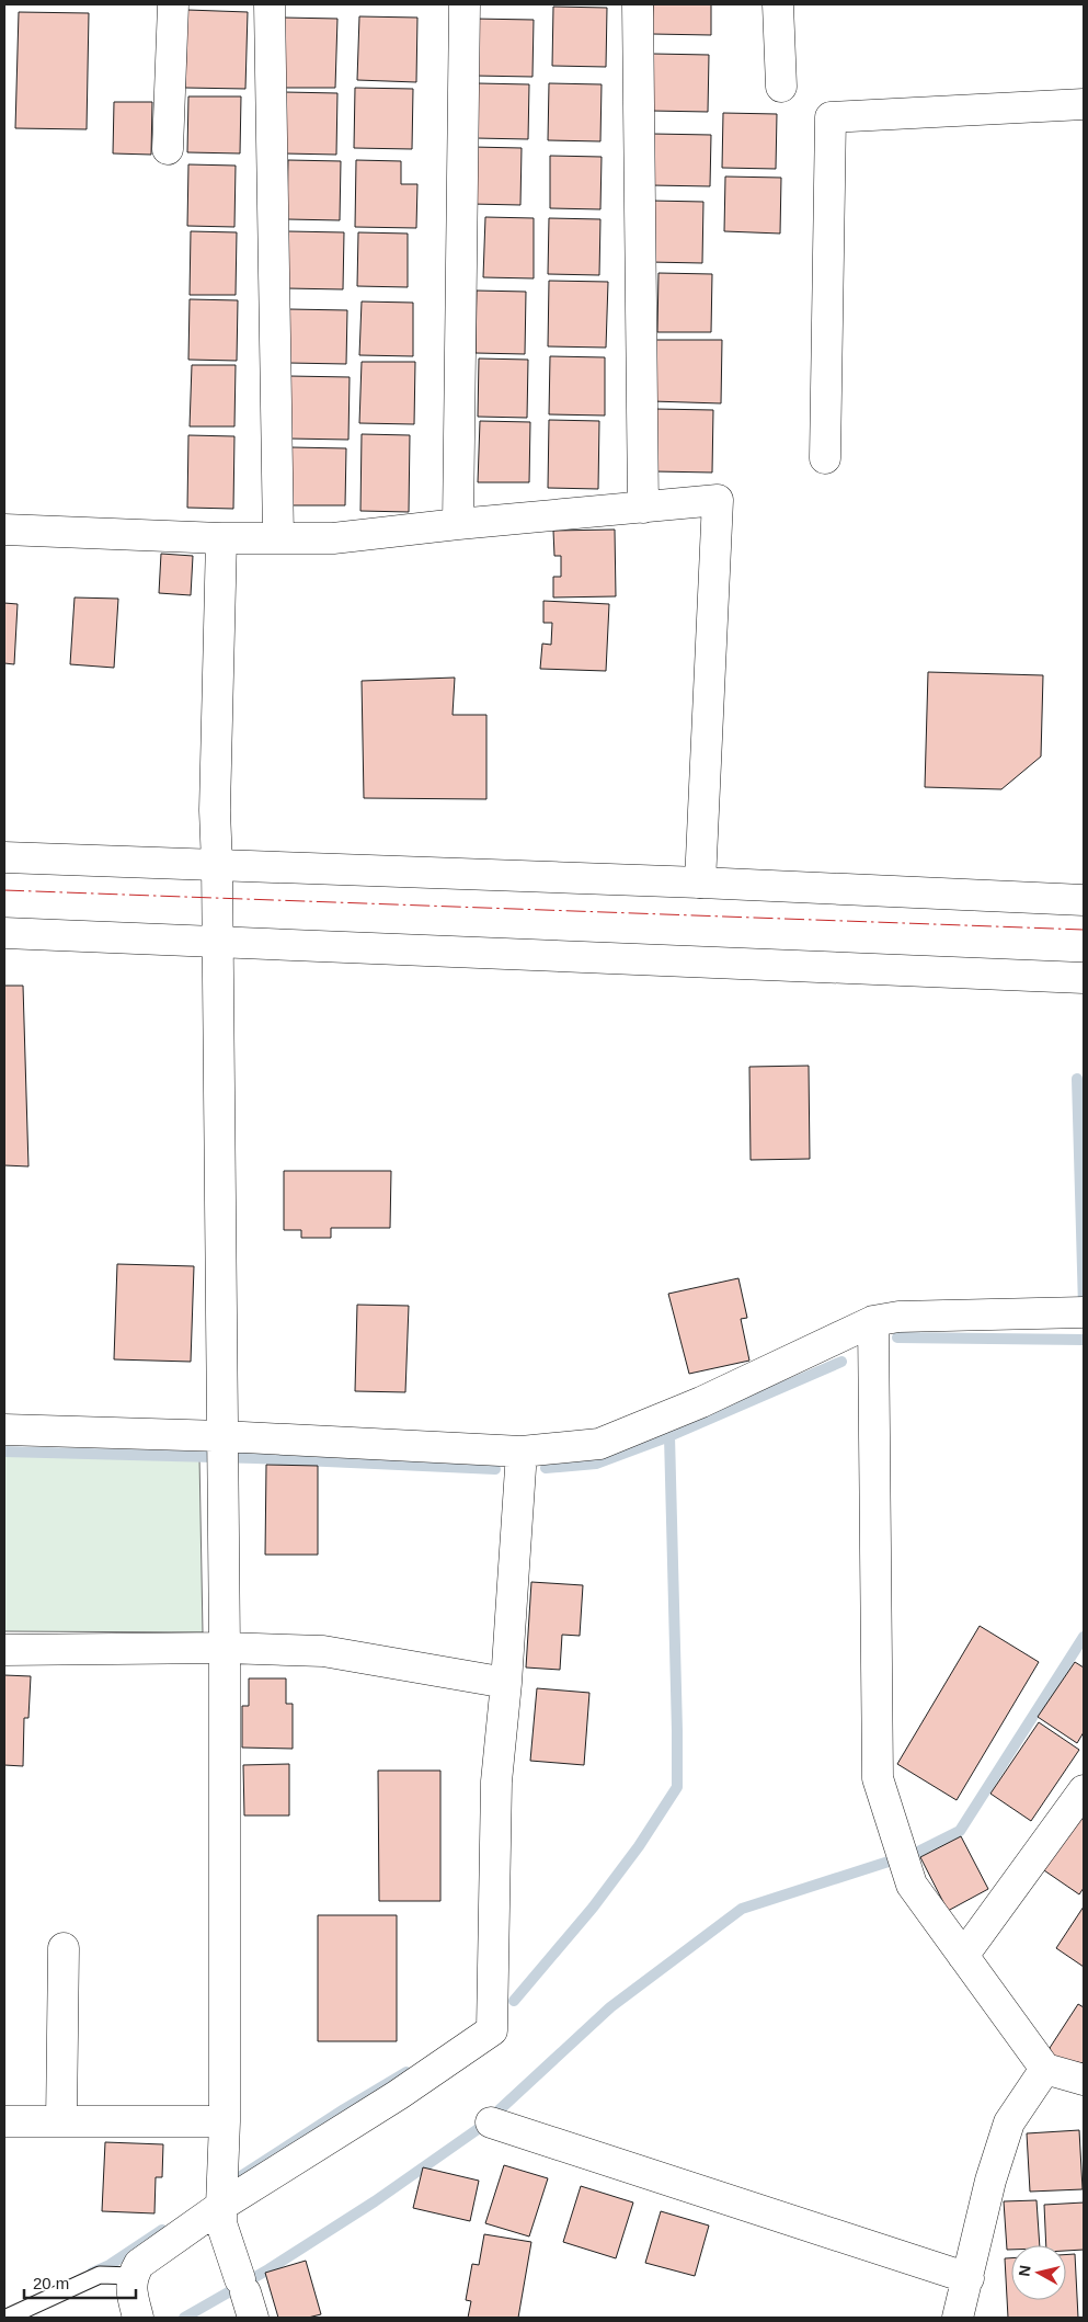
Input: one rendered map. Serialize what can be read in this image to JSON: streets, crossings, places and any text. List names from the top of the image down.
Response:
{
  "scale_bar": "20 m",
  "north": "left"
}
